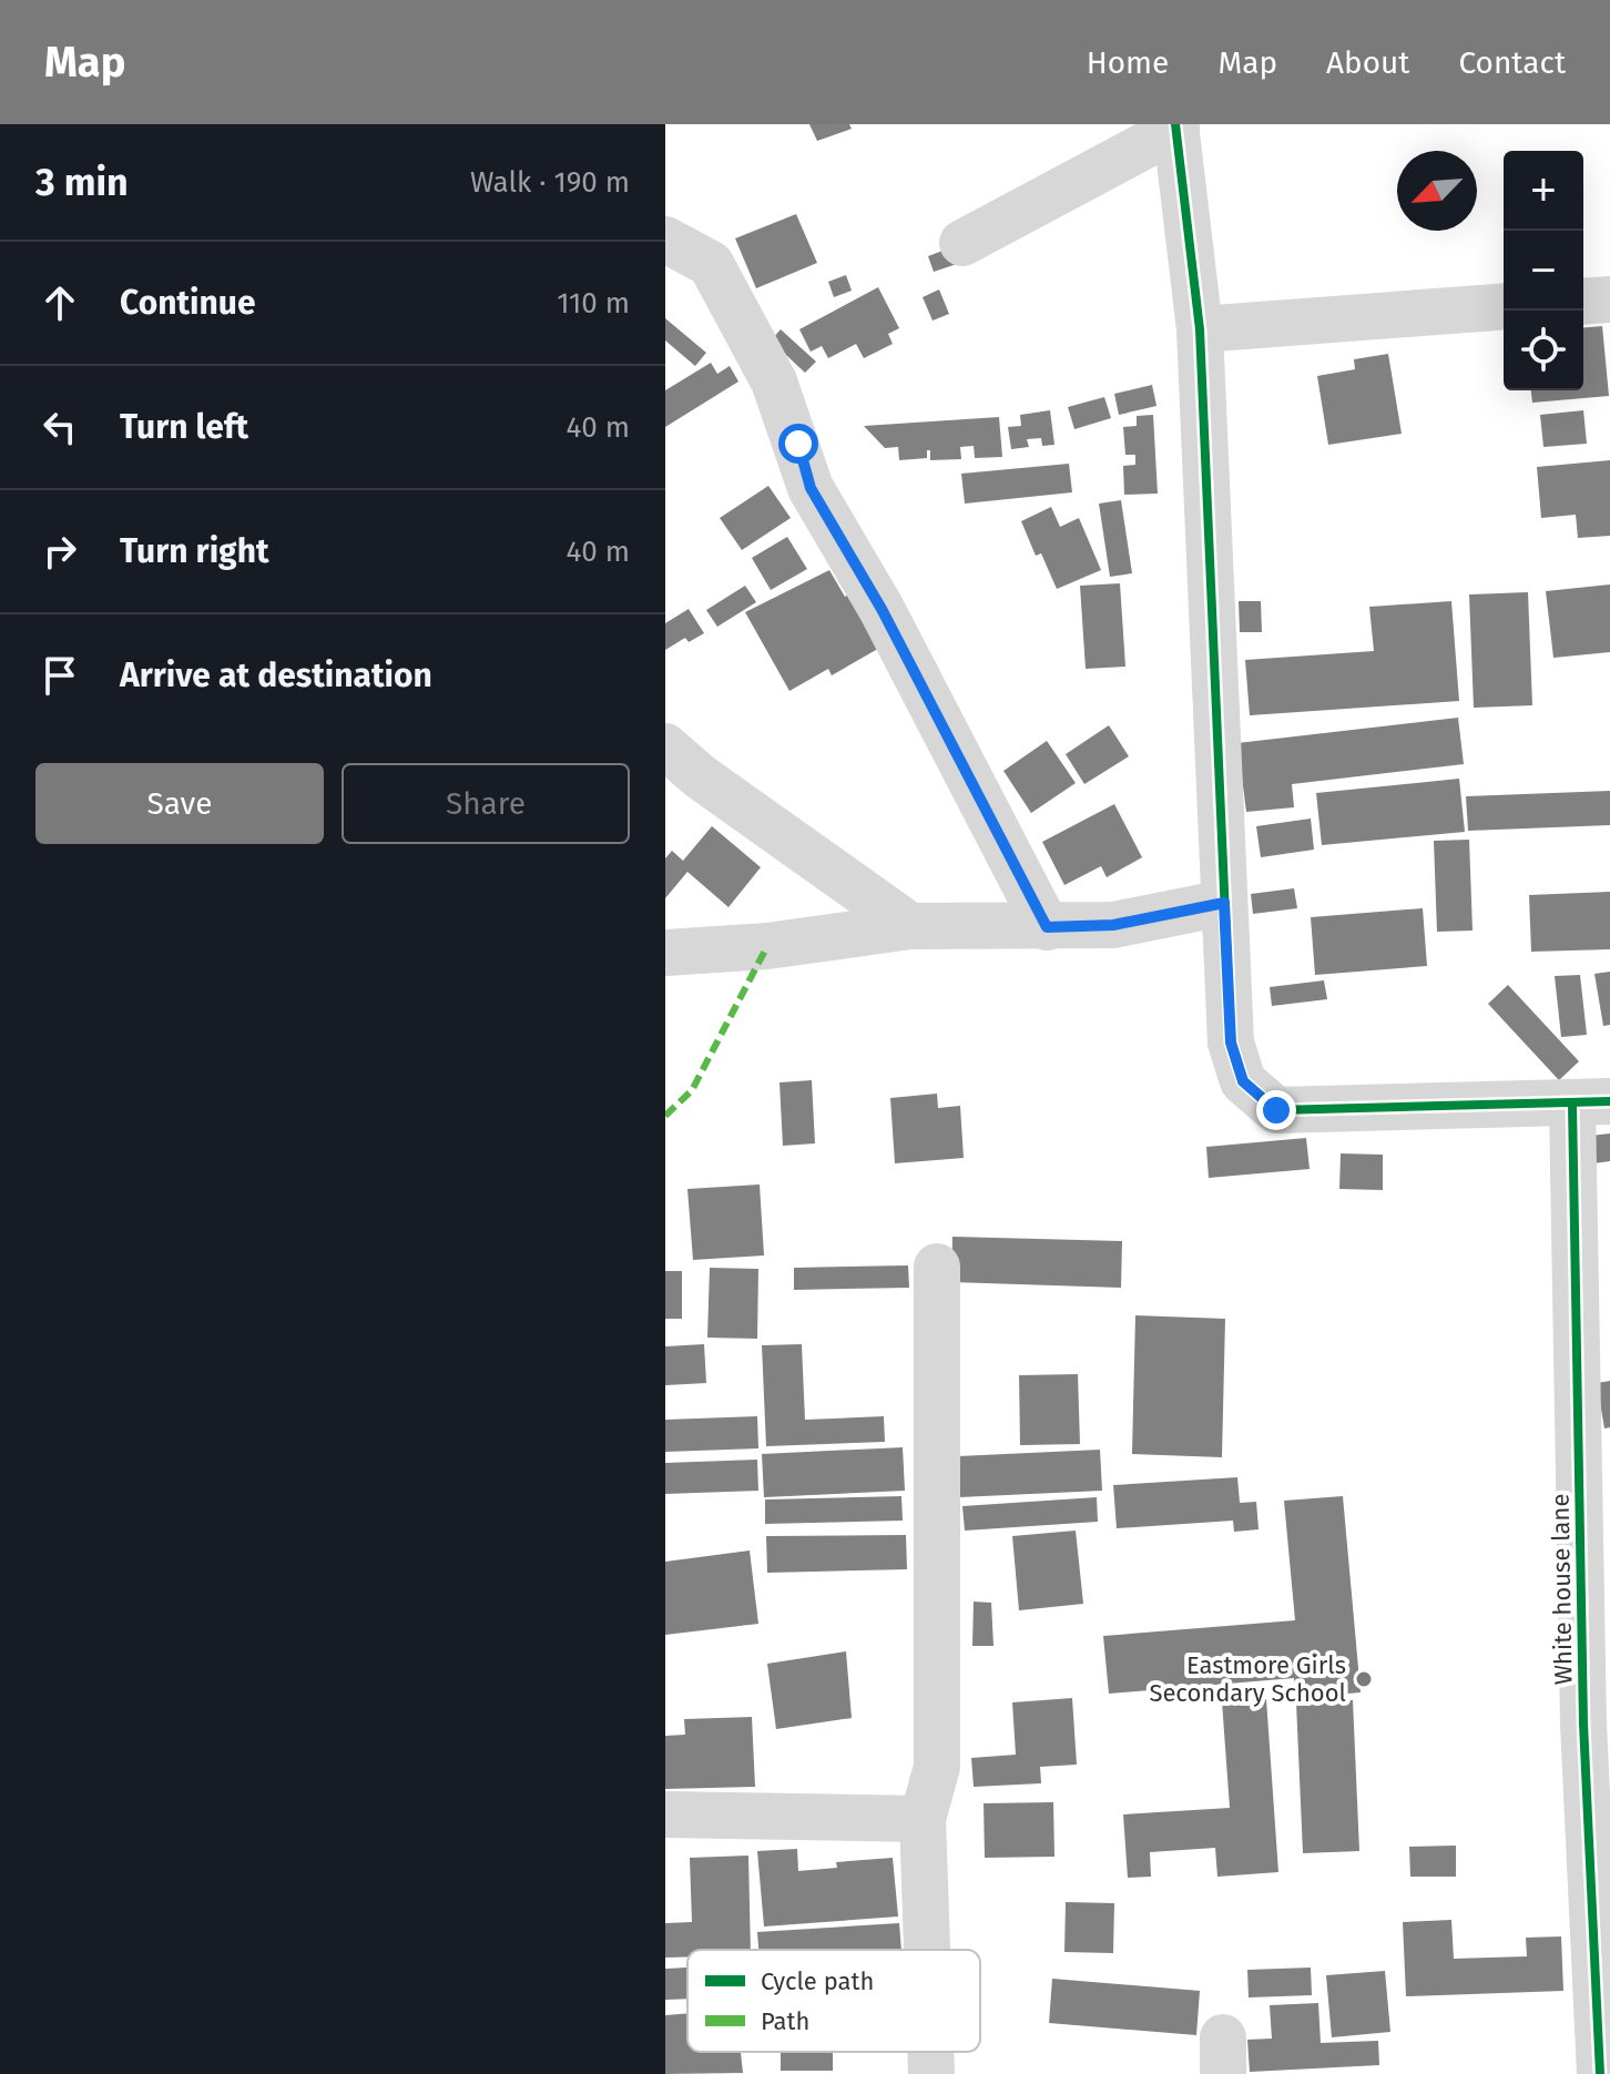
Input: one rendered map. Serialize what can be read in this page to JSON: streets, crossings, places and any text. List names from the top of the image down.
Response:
{
  "streets": {
    "street": ["White house lane"]
  },
  "places": ["Eastmore Girls Secondary School"],
  "legend": ["Cycle path", "Path"],
  "north": "bottom left",
  "page": {
    "header": "Map",
    "nav": [
      "Home",
      "Map",
      "About",
      "Contact"
    ],
    "heading": ["3 min", "Walk · 190 m"],
    "map_buttons": ["+", "−"],
    "list": [
      ["Continue", "110 m"],
      ["Turn left", "40 m"],
      ["Turn right", "40 m"],
      "Arrive at destination"
    ],
    "buttons": ["Save", "Share"]
  }
}
